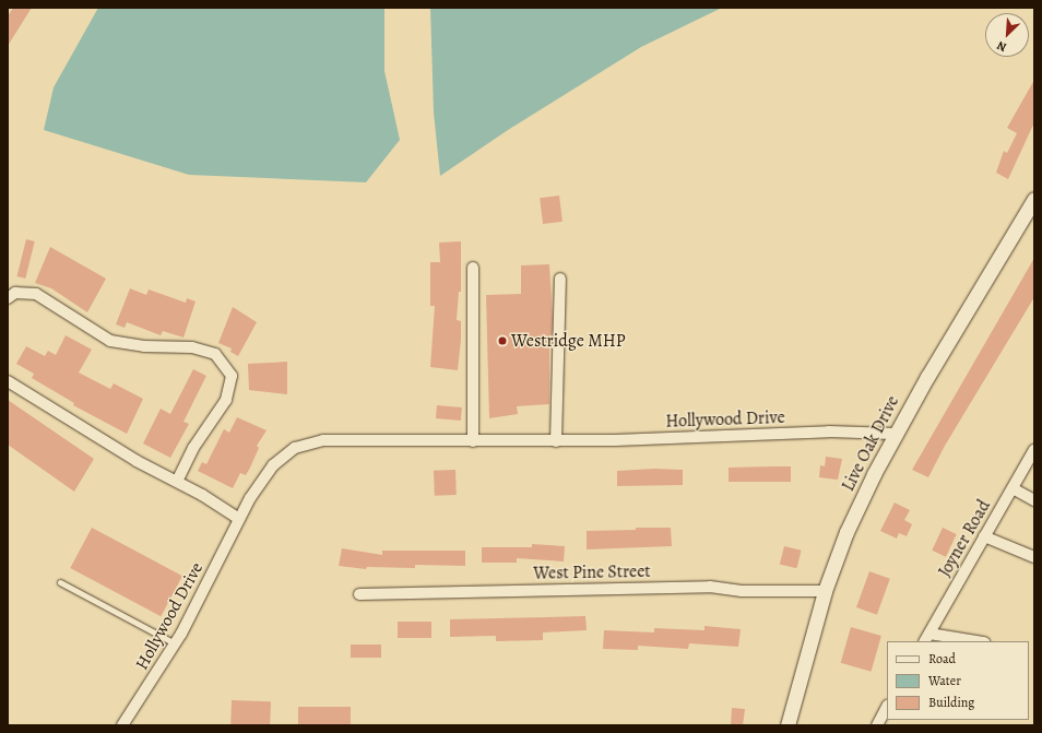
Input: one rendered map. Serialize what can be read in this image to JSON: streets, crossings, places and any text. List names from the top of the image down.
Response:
{
  "streets": {
    "street": [
      "Hollywood Drive",
      "Live Oak Drive",
      "Joyner Road",
      "West Pine Street"
    ]
  },
  "crossings": [
    ["Hollywood Drive", "Live Oak Drive"],
    ["Live Oak Drive", "West Pine Street"]
  ],
  "places": ["Westridge MHP"],
  "legend": ["Road", "Water", "Building"],
  "north": "bottom left"
}
